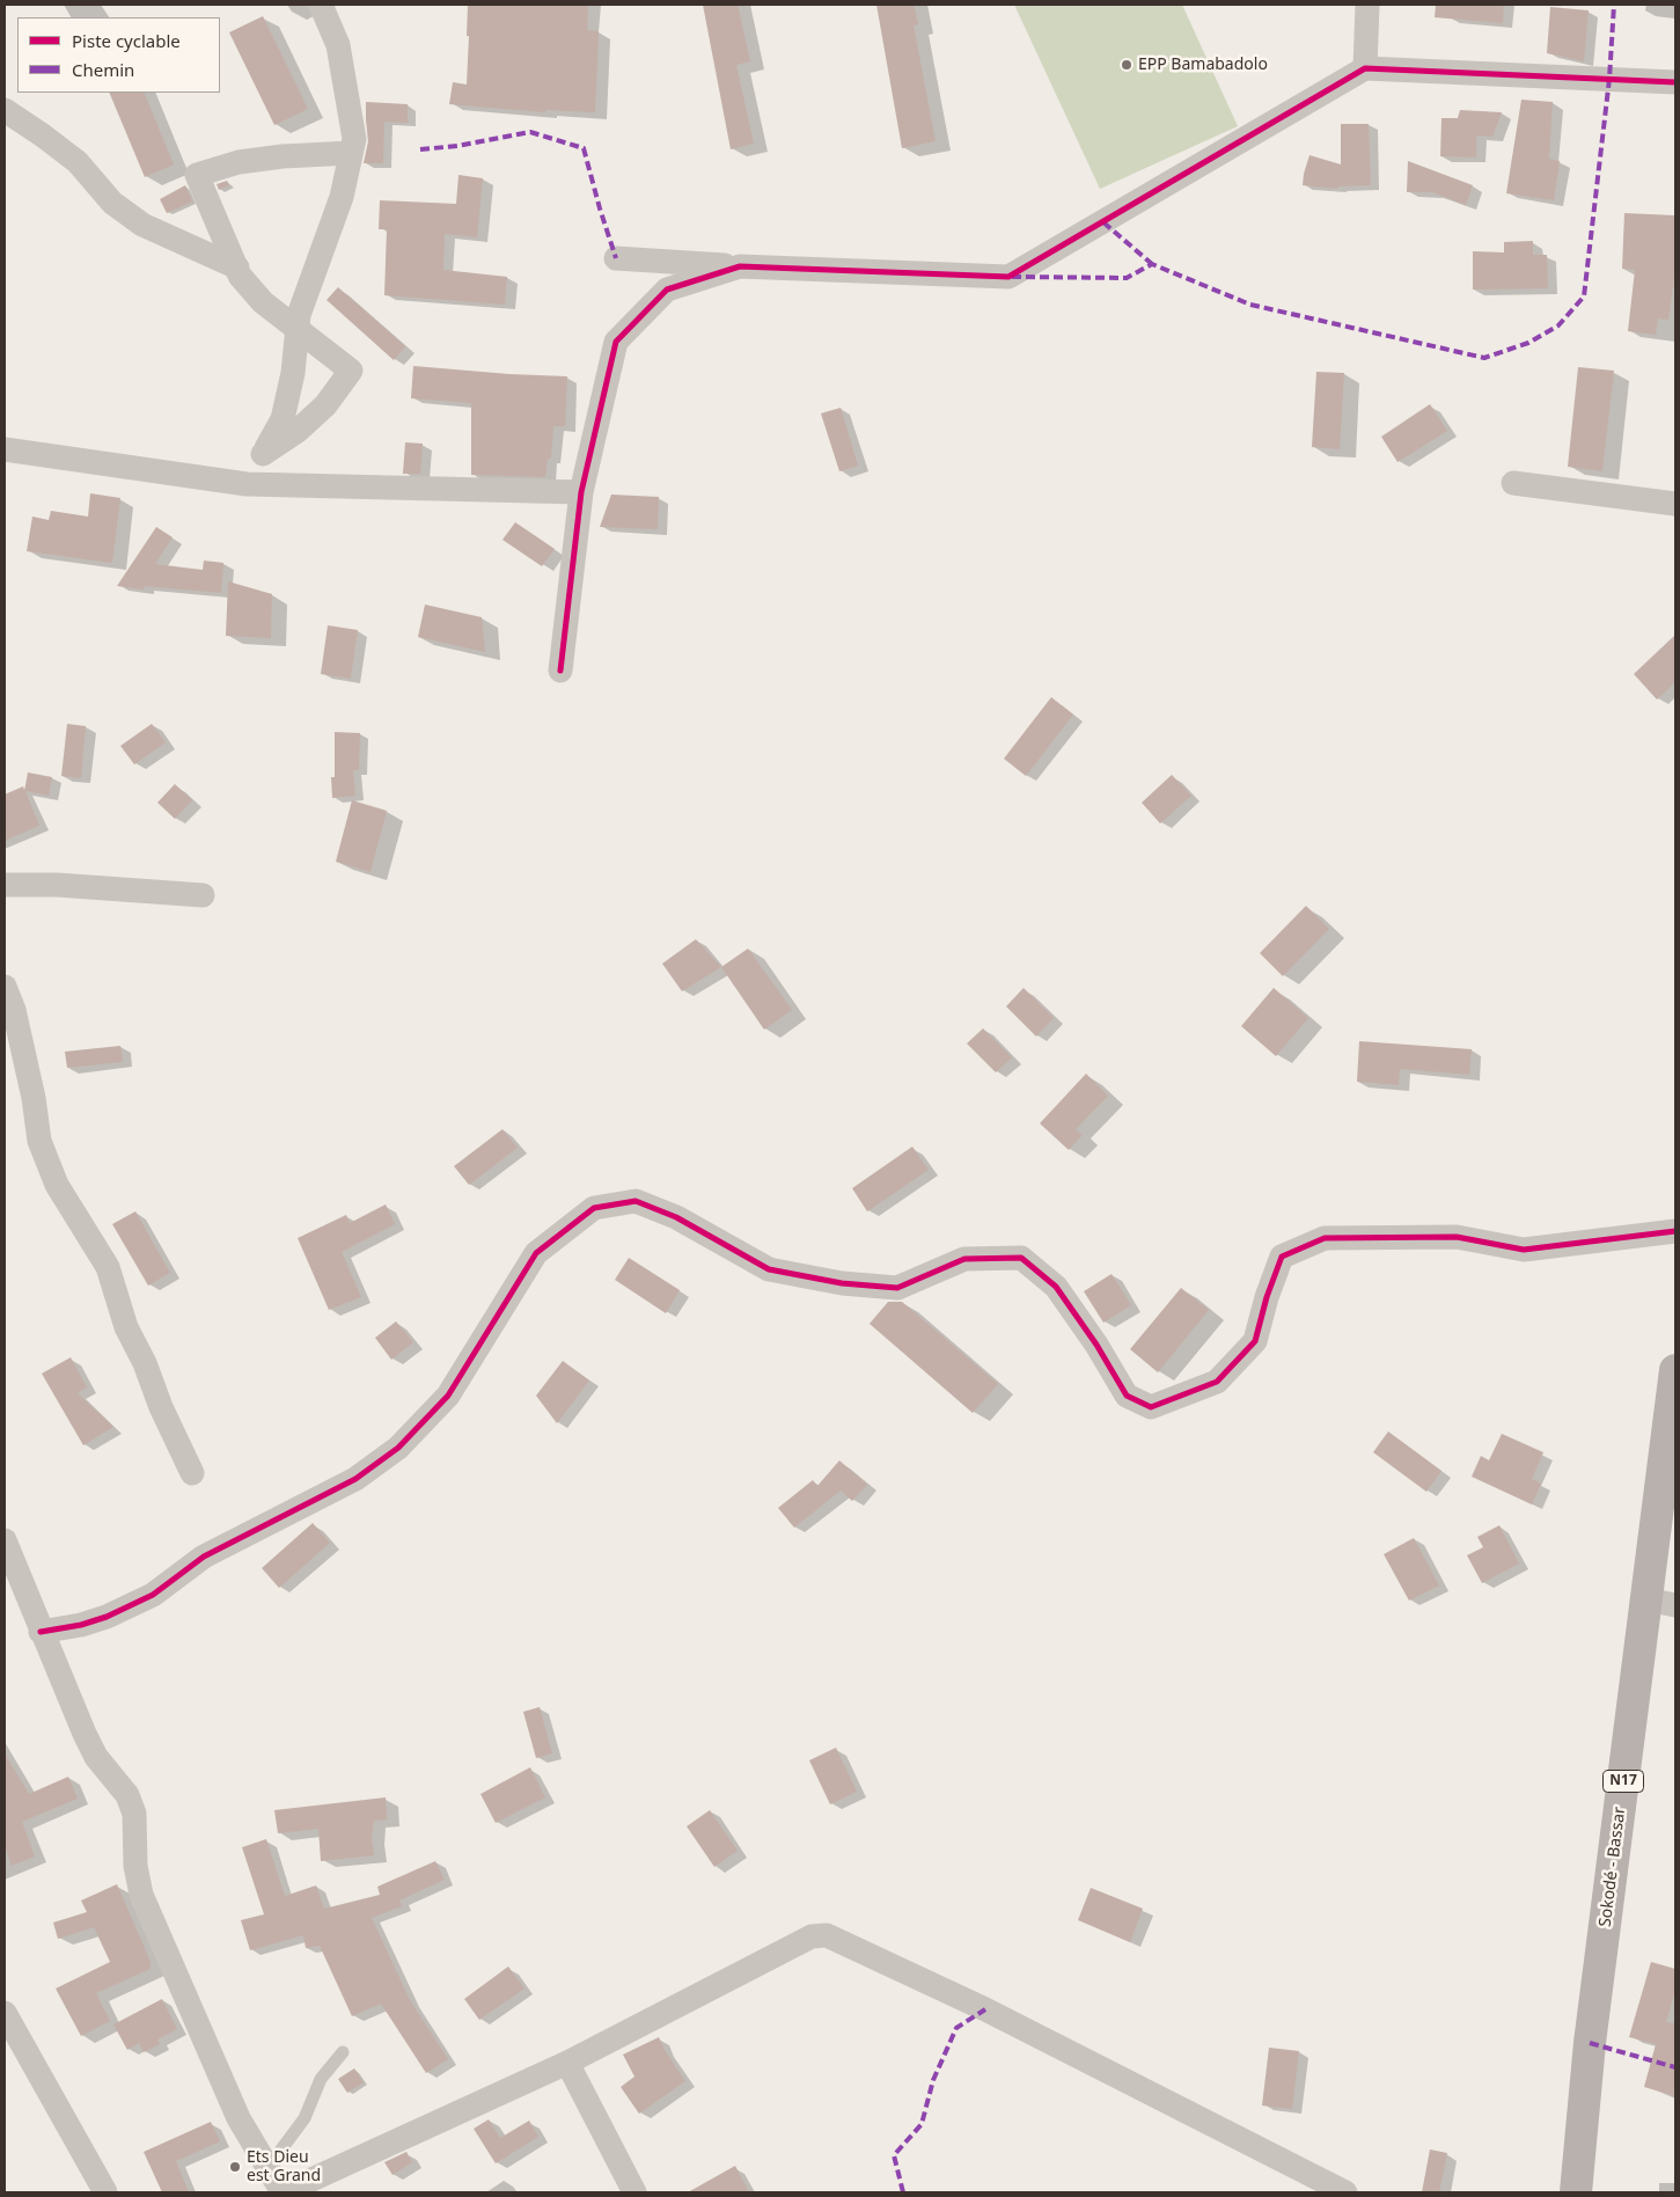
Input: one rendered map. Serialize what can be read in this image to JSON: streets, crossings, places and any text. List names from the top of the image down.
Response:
{
  "streets": {
    "main road": ["N17", "Sokodé - Bassar"]
  },
  "places": ["EPP Bamabadolo", "Ets Dieu est Grand"],
  "legend": ["Piste cyclable", "Chemin"]
}
